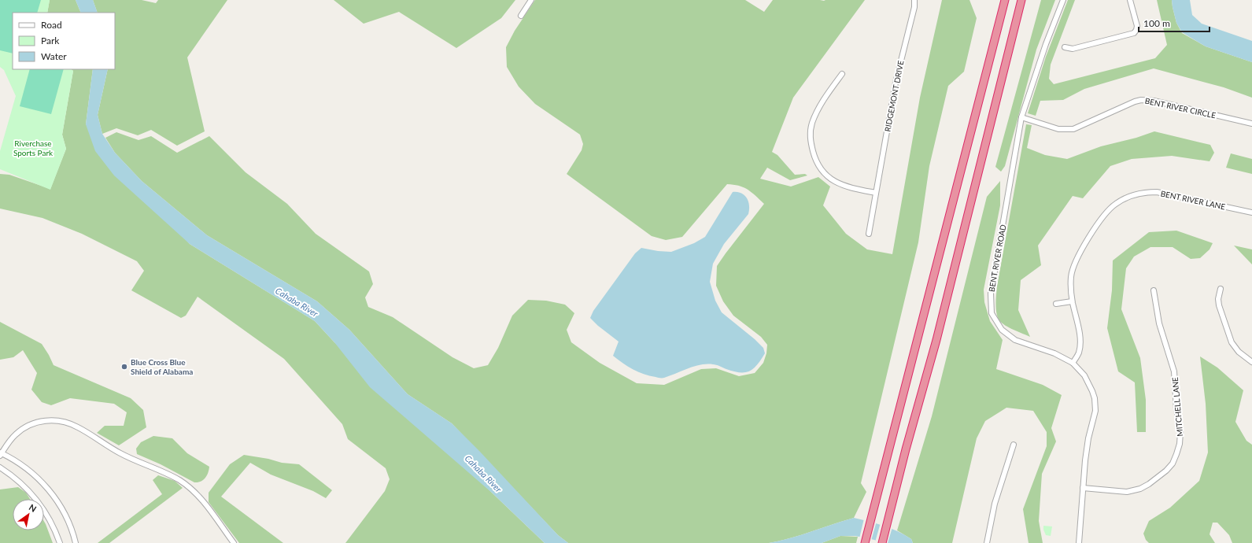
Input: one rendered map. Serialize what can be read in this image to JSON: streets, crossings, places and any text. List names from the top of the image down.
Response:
{
  "streets": {
    "street": [
      "RIDGEMONT DRIVE",
      "BENT RIVER CIRCLE",
      "BENT RIVER LANE",
      "BENT RIVER ROAD",
      "MITCHELL LANE"
    ]
  },
  "crossings": [
    ["BENT RIVER CIRCLE", "BENT RIVER ROAD"],
    ["BENT RIVER LANE", "BENT RIVER ROAD"],
    ["BENT RIVER ROAD", "MITCHELL LANE"]
  ],
  "water": ["Cahaba River"],
  "parks": ["Riverchase Sports Park"],
  "places": ["Blue Cross Blue Shield of Alabama"],
  "legend": ["Road", "Park", "Water"],
  "scale_bar": "100 m",
  "north": "top right"
}
